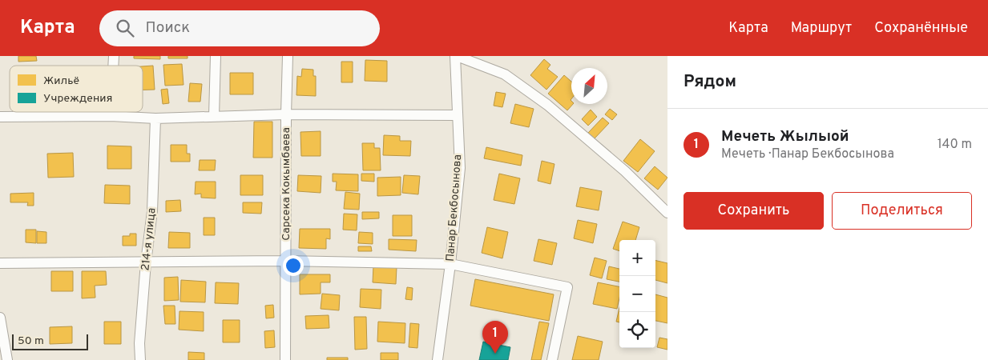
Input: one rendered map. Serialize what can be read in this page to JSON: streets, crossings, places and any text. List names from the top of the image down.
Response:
{
  "streets": {
    "street": ["Сарсека Кокымбаева", "Панар Бекбосынова", "214-я улица"]
  },
  "legend": ["Жильё", "Учреждения"],
  "scale_bar": "50 m",
  "north": "top right",
  "page": {
    "header": "Карта",
    "search": "Поиск",
    "nav": ["Карта", "Маршрут", "Сохранённые"],
    "heading": "Рядом",
    "list": [
      {
        "mark": "1",
        "name": "Мечеть Жылыой",
        "note": "Мечеть · Панар Бекбосынова",
        "value": "140 m"
      }
    ],
    "buttons": ["Сохранить", "Поделиться"],
    "map_buttons": ["+", "−"],
    "pins": "1",
    "scale": "50 m"
  }
}
